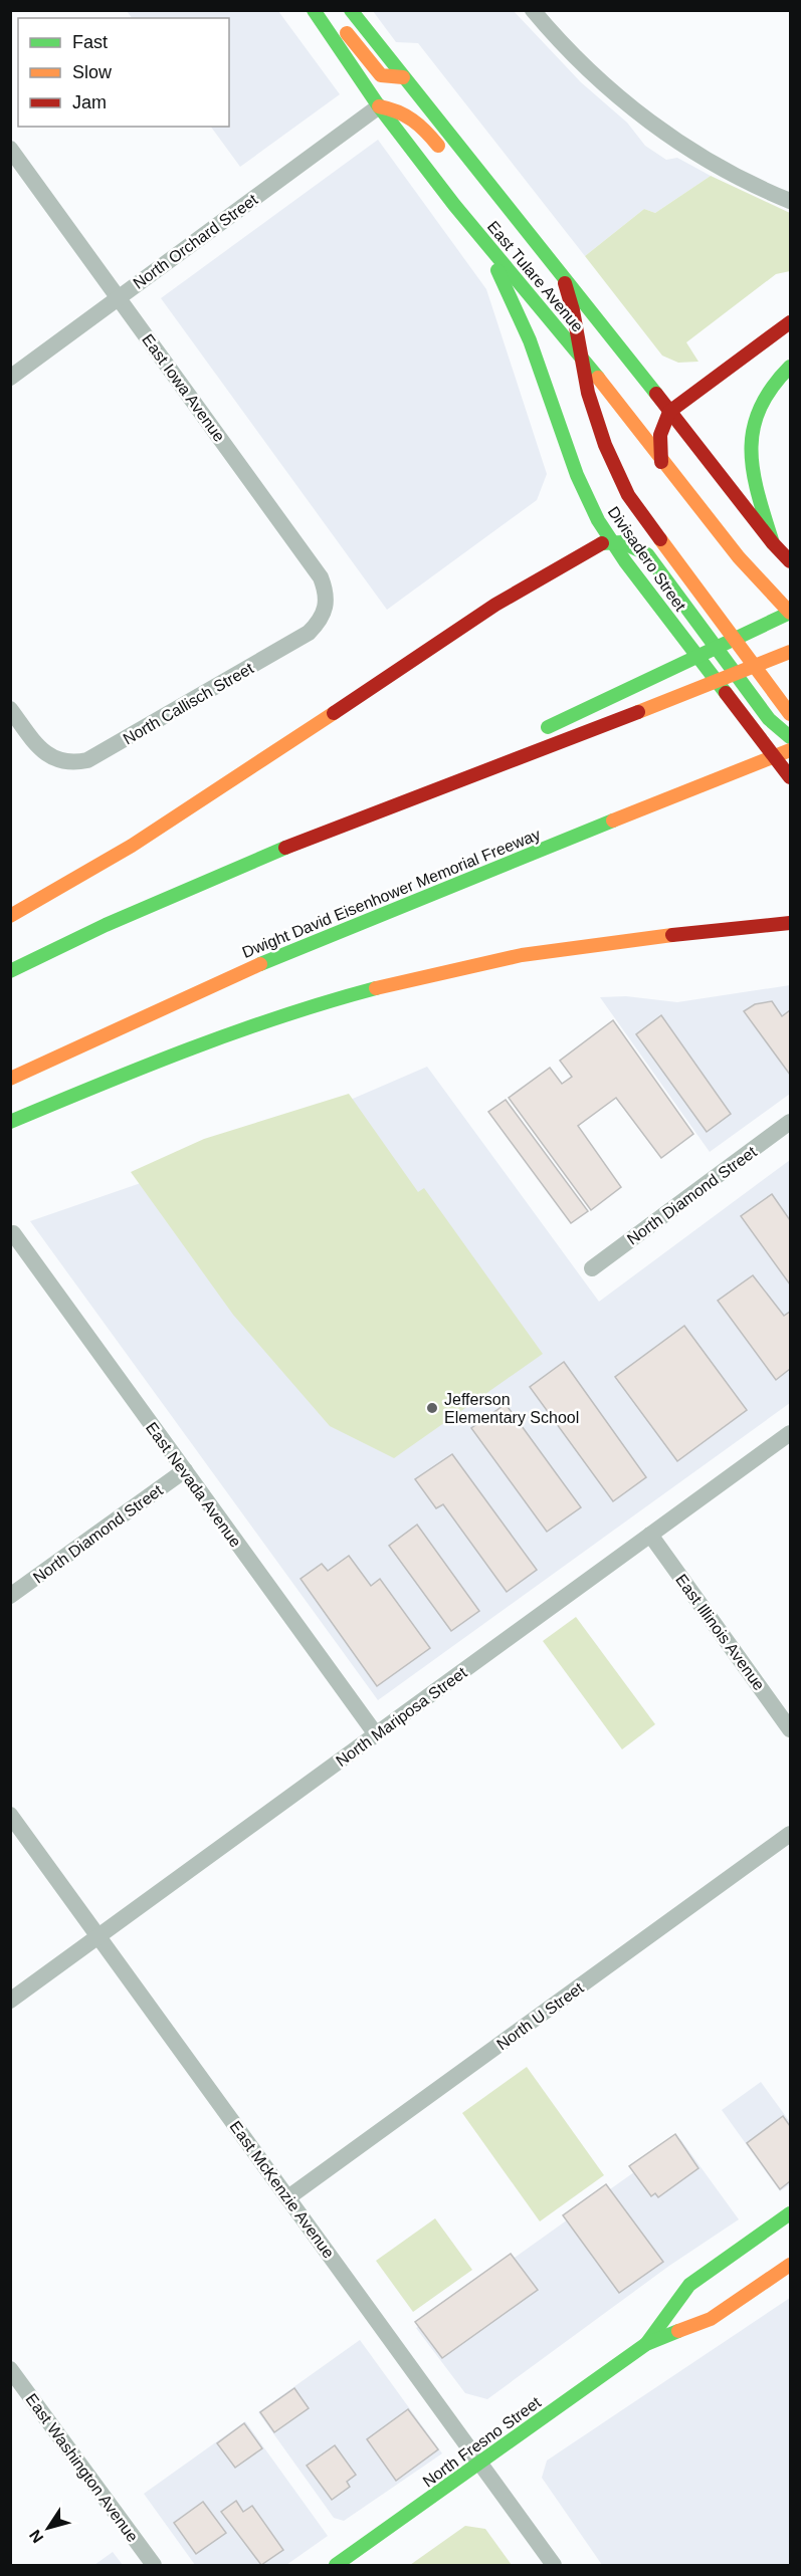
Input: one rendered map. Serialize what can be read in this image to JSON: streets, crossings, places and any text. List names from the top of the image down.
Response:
{
  "streets": {
    "main road": [
      "East Tulare Avenue",
      "Divisadero Street",
      "Dwight David Eisenhower Memorial Freeway",
      "North Fresno Street"
    ],
    "street": [
      "North Orchard Street",
      "East Iowa Avenue",
      "North Callisch Street",
      "North Diamond Street",
      "East Nevada Avenue",
      "East Illinois Avenue",
      "North Mariposa Street",
      "North U Street",
      "East McKenzie Avenue",
      "East Washington Avenue"
    ]
  },
  "crossings": [
    ["North Orchard Street", "East Tulare Avenue"],
    ["North Orchard Street", "East Iowa Avenue"],
    ["East Tulare Avenue", "Divisadero Street"],
    ["East Iowa Avenue", "North Callisch Street"],
    ["North Diamond Street", "East Nevada Avenue"],
    ["East Nevada Avenue", "North Mariposa Street"],
    ["East Illinois Avenue", "North Mariposa Street"],
    ["North Mariposa Street", "East McKenzie Avenue"],
    ["North U Street", "East McKenzie Avenue"],
    ["East McKenzie Avenue", "North Fresno Street"]
  ],
  "places": ["Jefferson Elementary School"],
  "legend": ["Fast", "Slow", "Jam"],
  "north": "bottom left"
}
